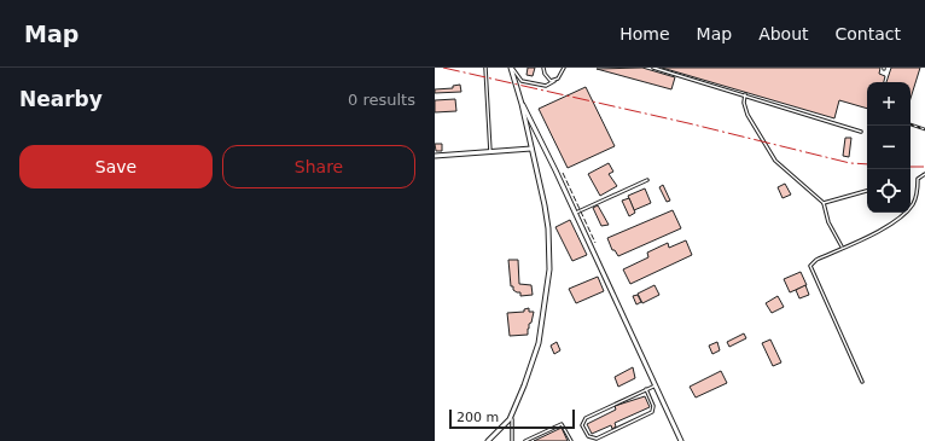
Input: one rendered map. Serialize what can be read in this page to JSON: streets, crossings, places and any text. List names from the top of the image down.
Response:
{
  "scale_bar": "200 m",
  "page": {
    "header": "Map",
    "nav": [
      "Home",
      "Map",
      "About",
      "Contact"
    ],
    "heading": ["Nearby", "0 results"],
    "map_buttons": ["+", "−"],
    "buttons": ["Save", "Share"],
    "scale": "200 m"
  }
}
